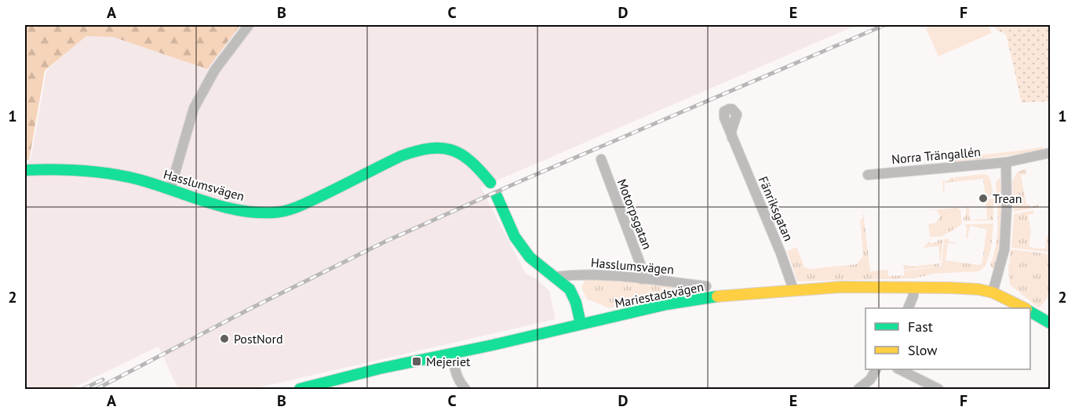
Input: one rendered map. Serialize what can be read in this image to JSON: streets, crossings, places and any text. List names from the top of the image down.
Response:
{
  "streets": {
    "street": [
      "Norra Trängallén",
      "Hasslumsvägen",
      "Fänriksgatan",
      "Motorpsgatan",
      "Mariestadsvägen"
    ]
  },
  "crossings": [
    ["Hasslumsvägen", "Motorpsgatan"],
    ["Fänriksgatan", "Mariestadsvägen"]
  ],
  "places": {
    "other": ["Trean", "PostNord"],
    "transit": ["Mejeriet"]
  },
  "legend": ["Fast", "Slow"],
  "grid": {
    "columns": [
      "A",
      "B",
      "C",
      "D",
      "E",
      "F"
    ],
    "rows": ["1", "2"]
  }
}
